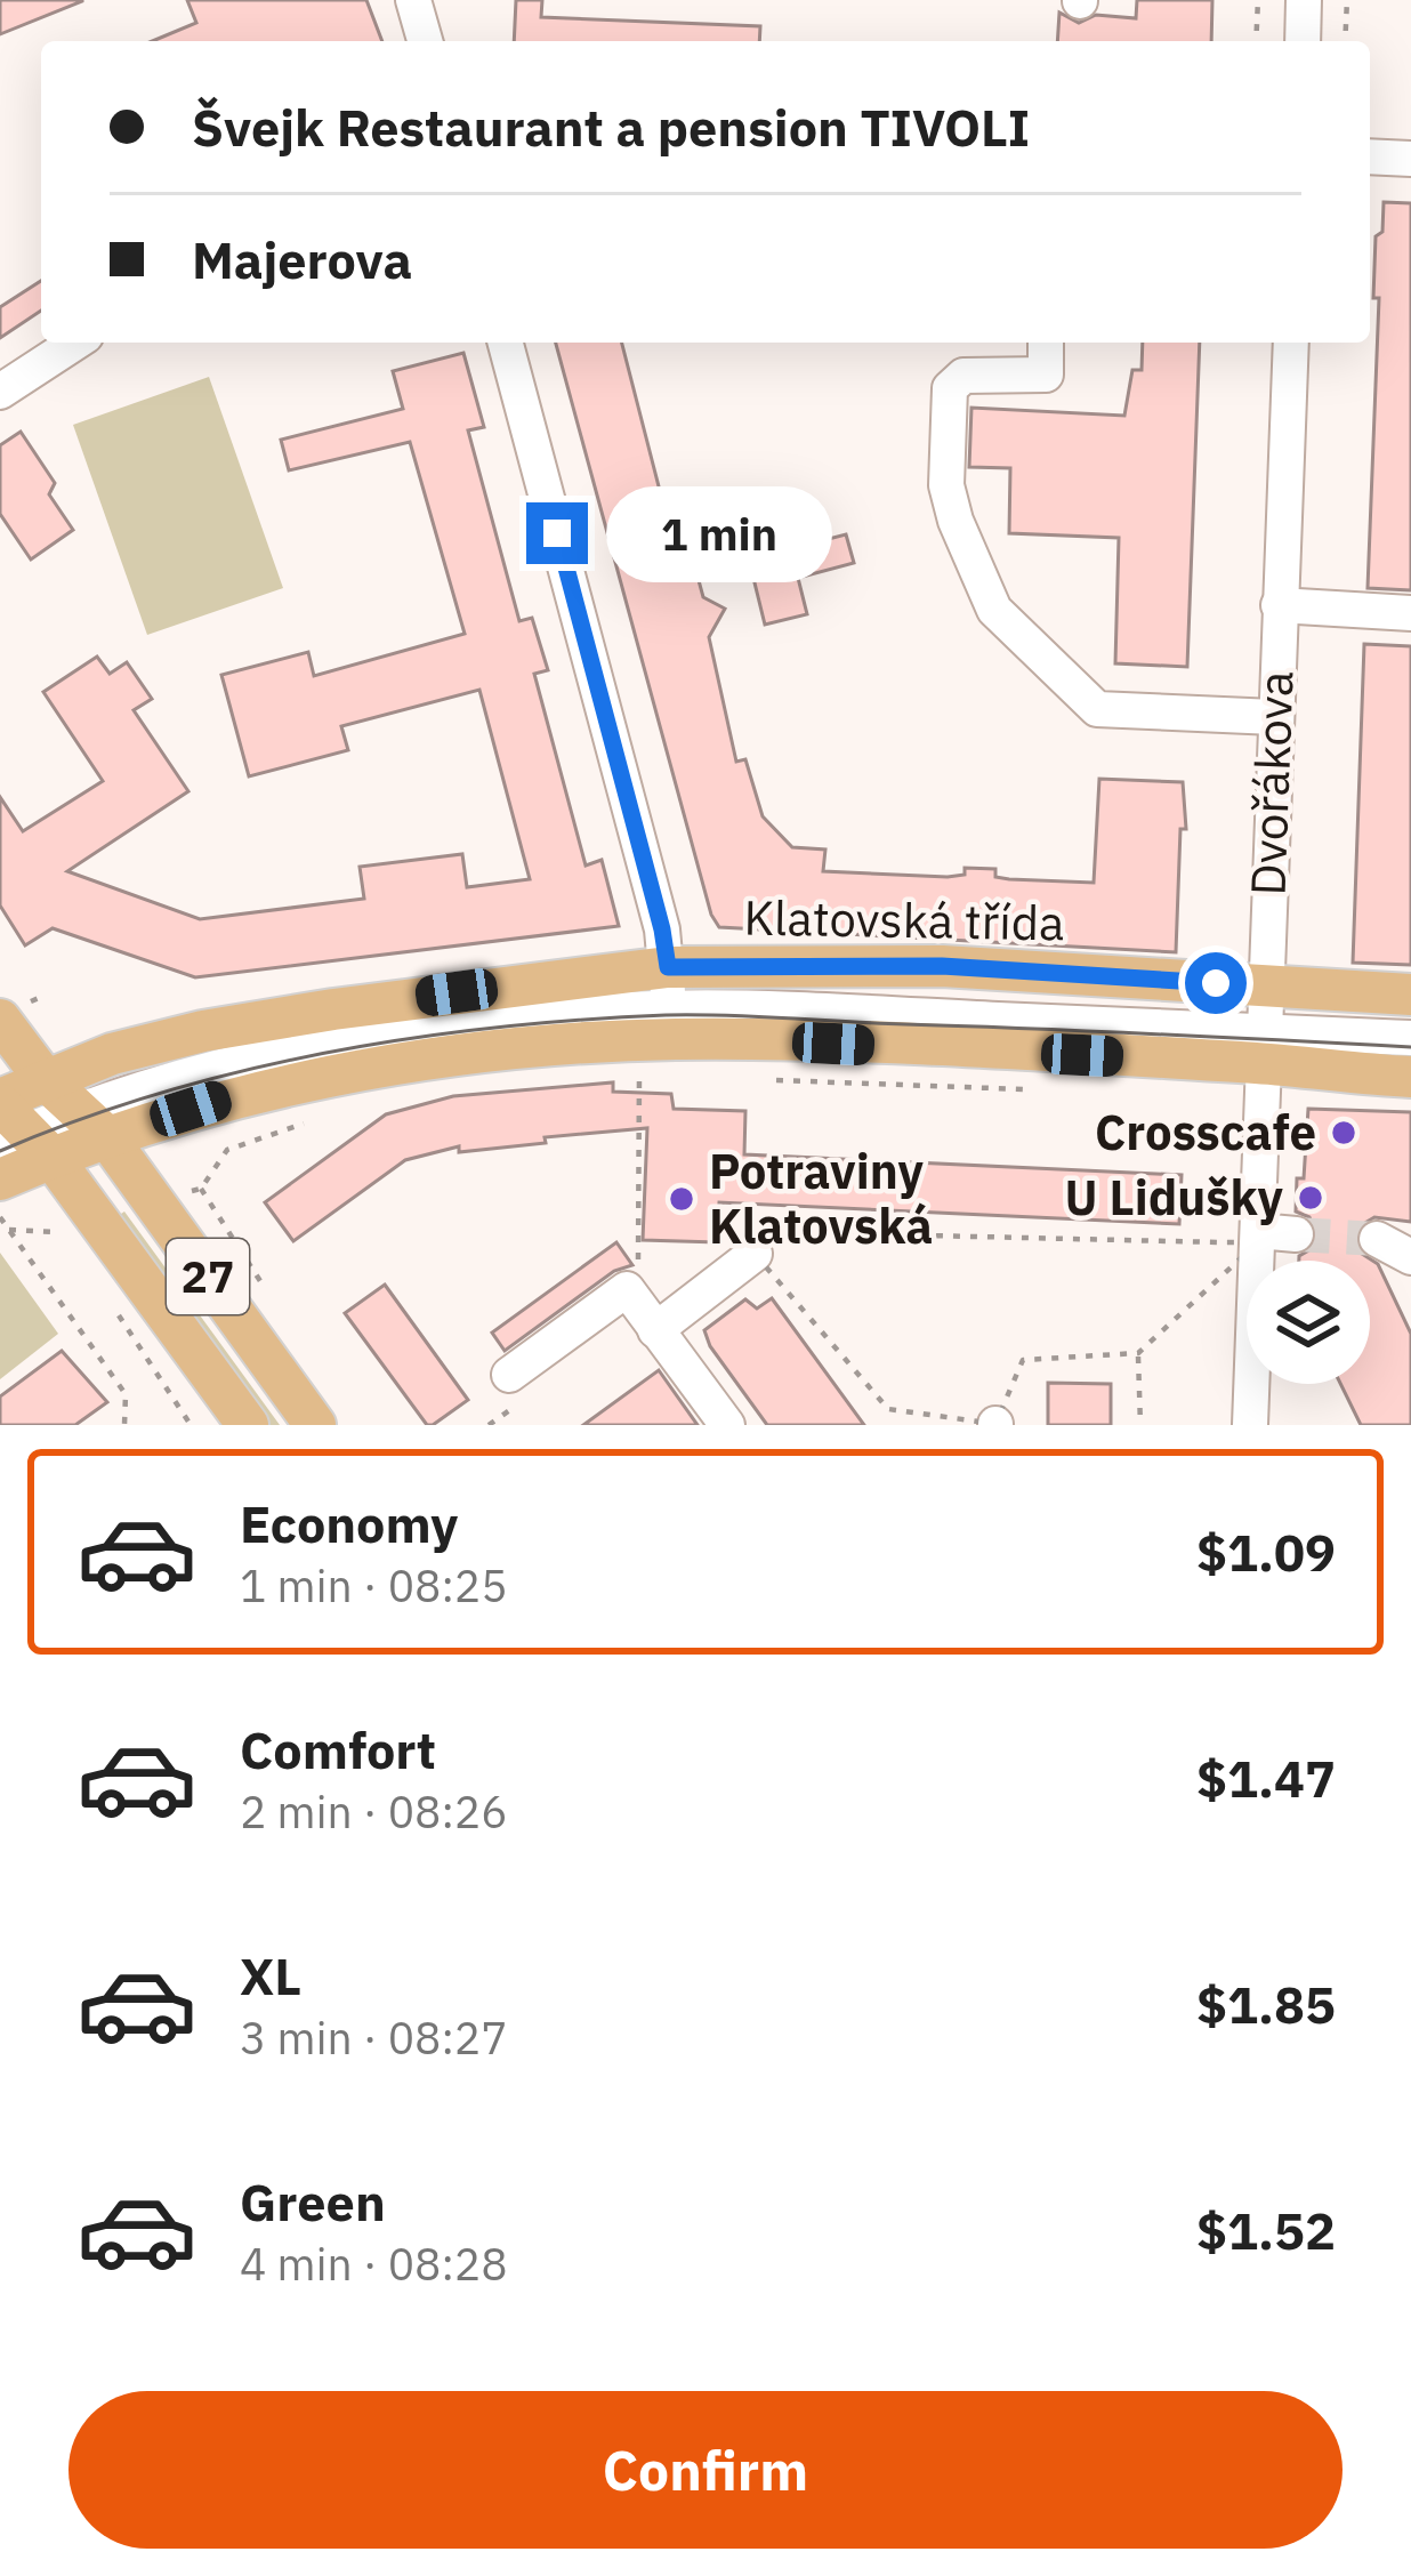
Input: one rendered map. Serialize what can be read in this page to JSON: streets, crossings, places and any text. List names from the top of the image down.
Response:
{
  "streets": {
    "main road": ["Klatovská třída", "27"],
    "street": ["Dvořákova"]
  },
  "crossings": [
    ["Dvořákova", "Klatovská třída"],
    ["Klatovská třída", "27"]
  ],
  "places": ["Crosscafe", "U Lidušky", "Potraviny Klatovská"],
  "page": {
    "banner": ["Švejk Restaurant a pension TIVOLI", "Majerova"],
    "bubble": "1 min",
    "list": [
      {
        "name": "Economy",
        "note": "1 min · 08:25",
        "value": "$1.09"
      },
      {
        "name": "Comfort",
        "note": "2 min · 08:26",
        "value": "$1.47"
      },
      {
        "name": "XL",
        "note": "3 min · 08:27",
        "value": "$1.85"
      },
      {
        "name": "Green",
        "note": "4 min · 08:28",
        "value": "$1.52"
      }
    ],
    "buttons": "Confirm"
  }
}
